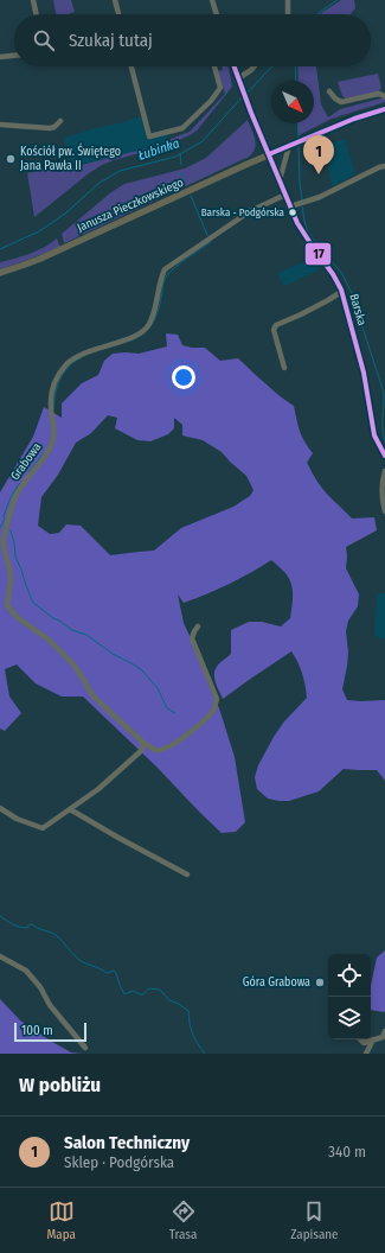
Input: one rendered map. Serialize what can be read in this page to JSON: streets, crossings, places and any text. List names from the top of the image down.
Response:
{
  "streets": {
    "main road": ["Janusza Pieczkowskiego"],
    "street": ["Barska", "Grabowa"]
  },
  "crossings": [
    ["Janusza Pieczkowskiego", "Barska"],
    ["Barska", "Grabowa"]
  ],
  "water": ["Łubinka"],
  "places": ["Kościół pw. Świętego Jana Pawła II", "Barska - Podgórska", "Góra Grabowa"],
  "lines": ["transit line 17"],
  "scale_bar": "100 m",
  "north": "bottom right",
  "page": {
    "search": "Szukaj tutaj",
    "pins": "1",
    "scale": "100 m",
    "heading": "W pobliżu",
    "list": [
      {
        "mark": "1",
        "name": "Salon Techniczny",
        "note": "Sklep · Podgórska",
        "value": "340 m"
      }
    ],
    "nav": ["Mapa", "Trasa", "Zapisane"]
  }
}
